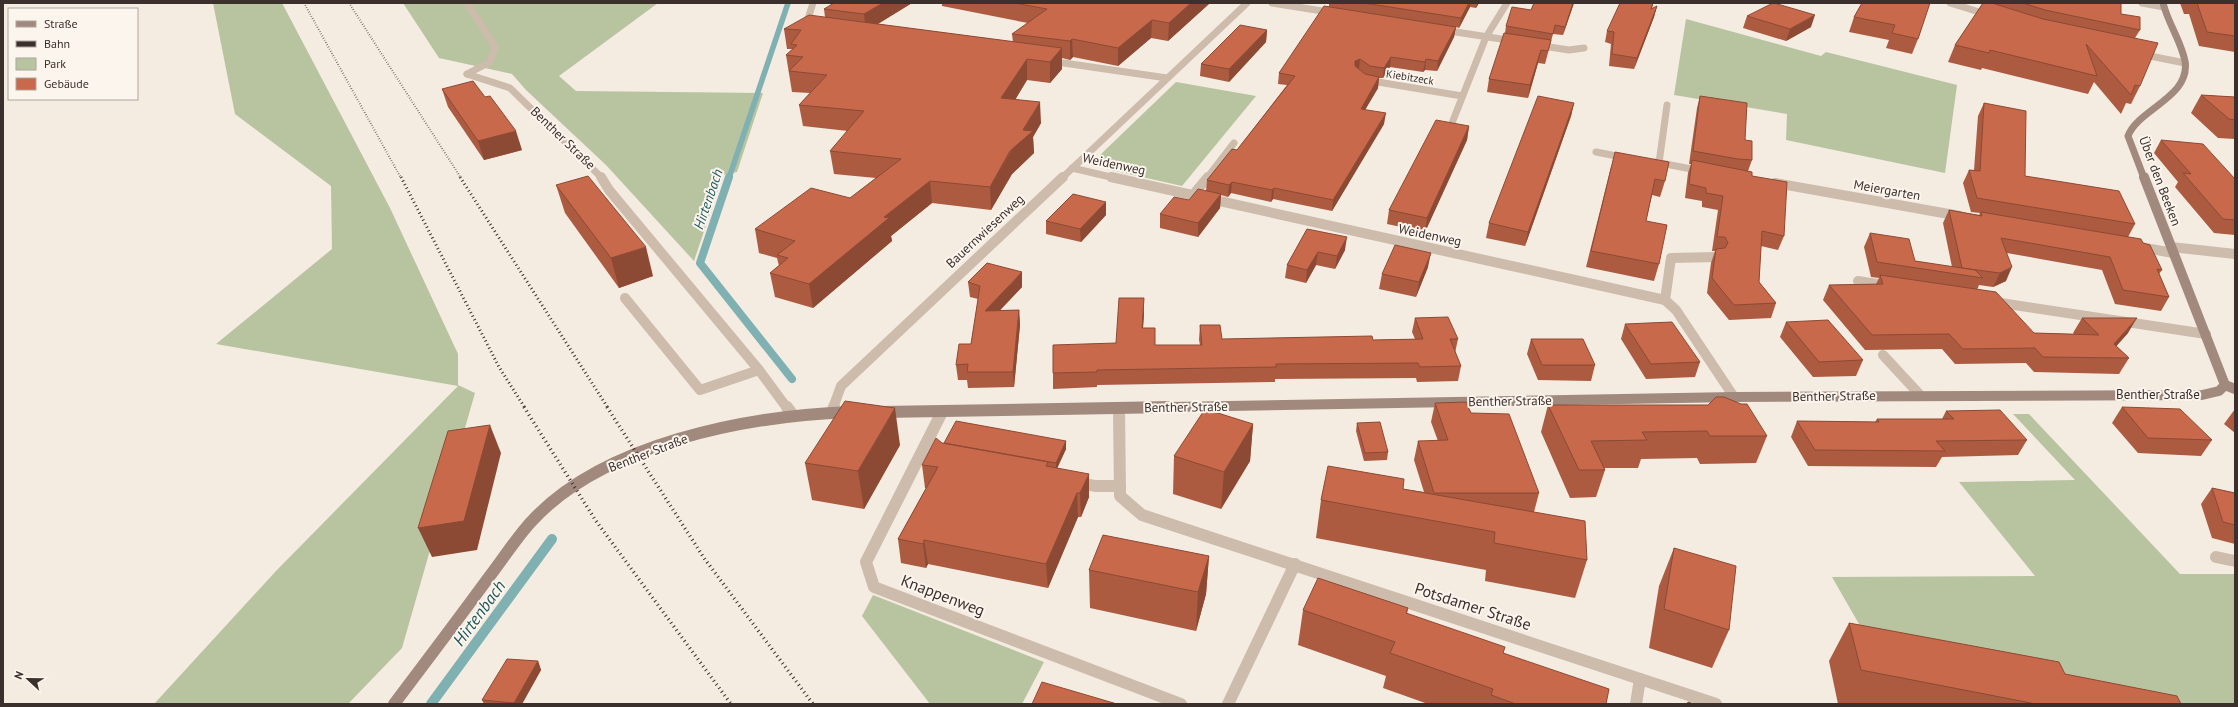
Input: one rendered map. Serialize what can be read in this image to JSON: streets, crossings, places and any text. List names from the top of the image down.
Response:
{
  "streets": {
    "street": [
      "Kiebitzeck",
      "Benther Straße",
      "Weidenweg",
      "Über den Beeken",
      "Meiergarten",
      "Bauernwiesenweg",
      "Knappenweg",
      "Potsdamer Straße"
    ]
  },
  "crossings": [
    ["Benther Straße", "Über den Beeken"],
    ["Benther Straße", "Bauernwiesenweg"],
    ["Benther Straße", "Knappenweg"],
    ["Benther Straße", "Potsdamer Straße"],
    ["Weidenweg", "Bauernwiesenweg"]
  ],
  "water": ["Hirtenbach"],
  "legend": [
    "Straße",
    "Bahn",
    "Park",
    "Gebäude"
  ],
  "north": "left"
}
